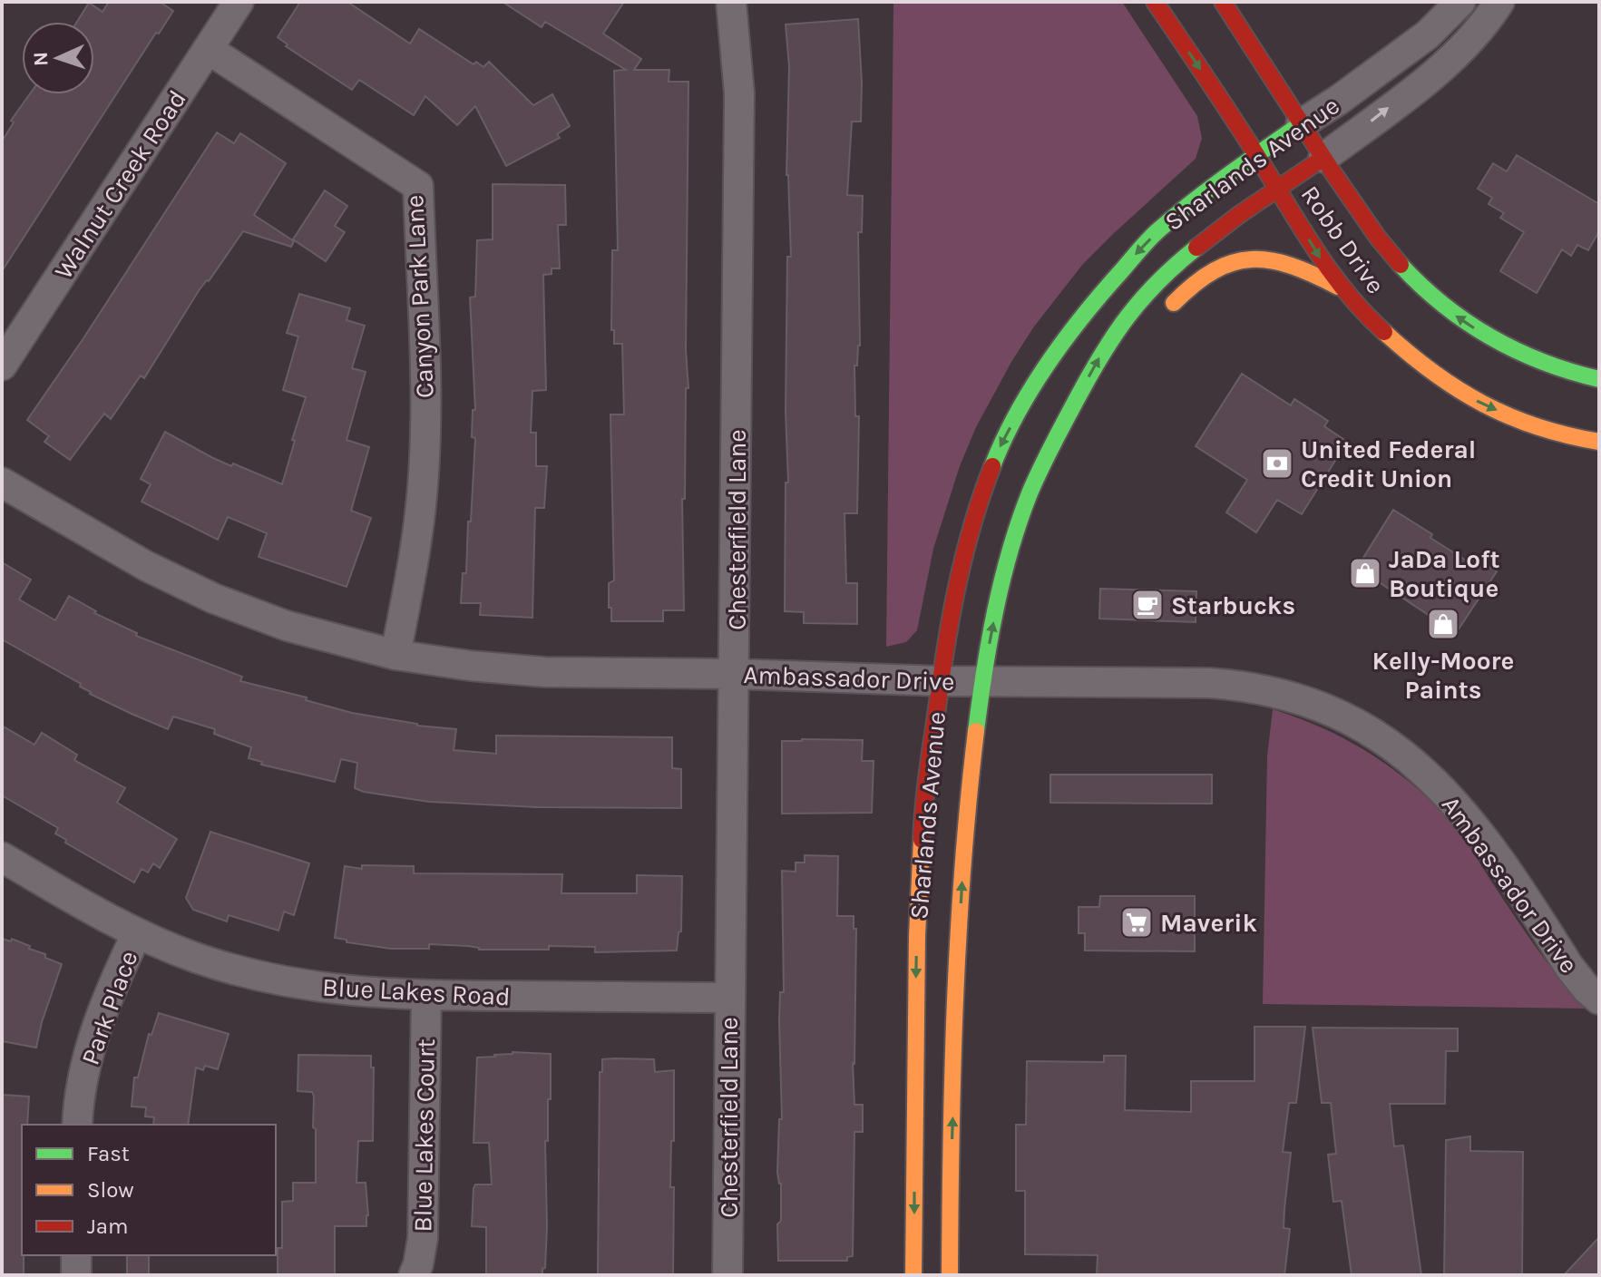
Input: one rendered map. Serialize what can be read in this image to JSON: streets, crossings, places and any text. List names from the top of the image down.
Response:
{
  "streets": {
    "main road": ["Sharlands Avenue", "Robb Drive"],
    "street": [
      "Walnut Creek Road",
      "Canyon Park Lane",
      "Chesterfield Lane",
      "Ambassador Drive",
      "Blue Lakes Road",
      "Park Place",
      "Blue Lakes Court"
    ]
  },
  "crossings": [
    ["Sharlands Avenue", "Robb Drive"],
    ["Sharlands Avenue", "Ambassador Drive"],
    ["Walnut Creek Road", "Canyon Park Lane"],
    ["Canyon Park Lane", "Ambassador Drive"],
    ["Chesterfield Lane", "Ambassador Drive"],
    ["Chesterfield Lane", "Blue Lakes Road"],
    ["Blue Lakes Road", "Park Place"],
    ["Blue Lakes Road", "Blue Lakes Court"]
  ],
  "places": {
    "bank": ["United Federal Credit Union"],
    "shop": ["JaDa Loft Boutique", "Kelly-Moore Paints"],
    "cafe": ["Starbucks"],
    "supermarket": ["Maverik"]
  },
  "legend": ["Fast", "Slow", "Jam"],
  "north": "left"
}
